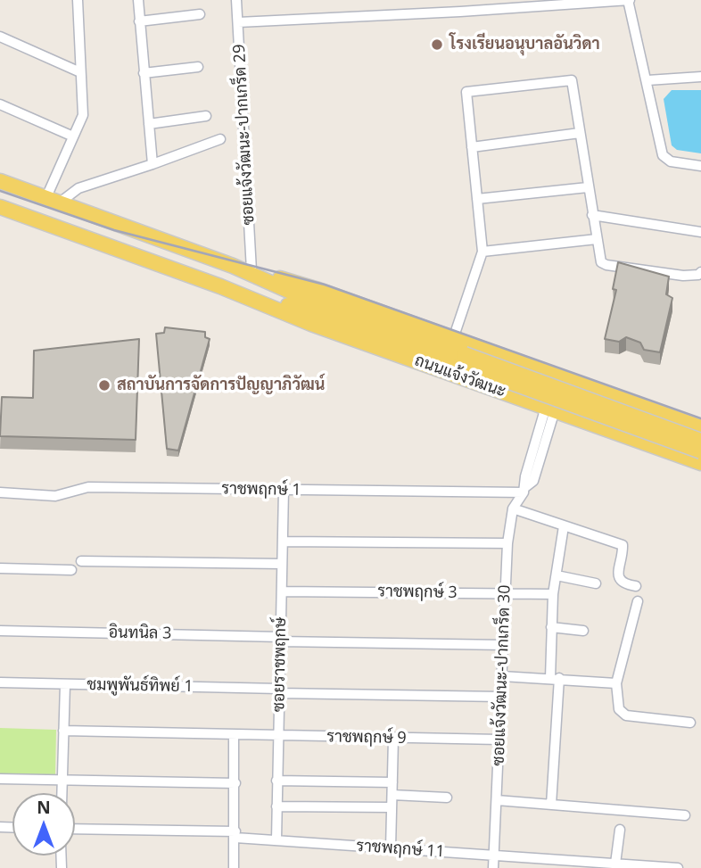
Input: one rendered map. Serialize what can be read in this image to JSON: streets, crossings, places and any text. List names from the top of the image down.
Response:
{
  "streets": {
    "main road": ["ถนนแจ้งวัฒนะ"],
    "street": [
      "ซอยแจ้งวัฒนะ-ปากเกร็ด 29",
      "ราชพฤกษ์ 1",
      "ราชพฤกษ์ 3",
      "อินทนิล 3",
      "ซอยราชพฤกษ์",
      "ซอยแจ้งวัฒนะ-ปากเกร็ด 30",
      "ชมพูพันธ์ทิพย์ 1",
      "ราชพฤกษ์ 9",
      "ราชพฤกษ์ 11"
    ]
  },
  "crossings": [
    ["ซอยแจ้งวัฒนะ-ปากเกร็ด 29", "ถนนแจ้งวัฒนะ"],
    ["ถนนแจ้งวัฒนะ", "ซอยแจ้งวัฒนะ-ปากเกร็ด 30"],
    ["ราชพฤกษ์ 1", "ซอยราชพฤกษ์"],
    ["ราชพฤกษ์ 1", "ซอยแจ้งวัฒนะ-ปากเกร็ด 30"],
    ["ราชพฤกษ์ 3", "ซอยราชพฤกษ์"],
    ["ราชพฤกษ์ 3", "ซอยแจ้งวัฒนะ-ปากเกร็ด 30"],
    ["อินทนิล 3", "ซอยราชพฤกษ์"],
    ["อินทนิล 3", "ซอยแจ้งวัฒนะ-ปากเกร็ด 30"],
    ["ซอยราชพฤกษ์", "ชมพูพันธ์ทิพย์ 1"],
    ["ซอยราชพฤกษ์", "ราชพฤกษ์ 9"],
    ["ซอยราชพฤกษ์", "ราชพฤกษ์ 11"],
    ["ซอยแจ้งวัฒนะ-ปากเกร็ด 30", "ชมพูพันธ์ทิพย์ 1"],
    ["ซอยแจ้งวัฒนะ-ปากเกร็ด 30", "ราชพฤกษ์ 9"],
    ["ซอยแจ้งวัฒนะ-ปากเกร็ด 30", "ราชพฤกษ์ 11"]
  ],
  "places": ["โรงเรียนอนุบาลอันวิดา", "สถาบันการจัดการปัญญาภิวัฒน์"],
  "north": "top"
}
